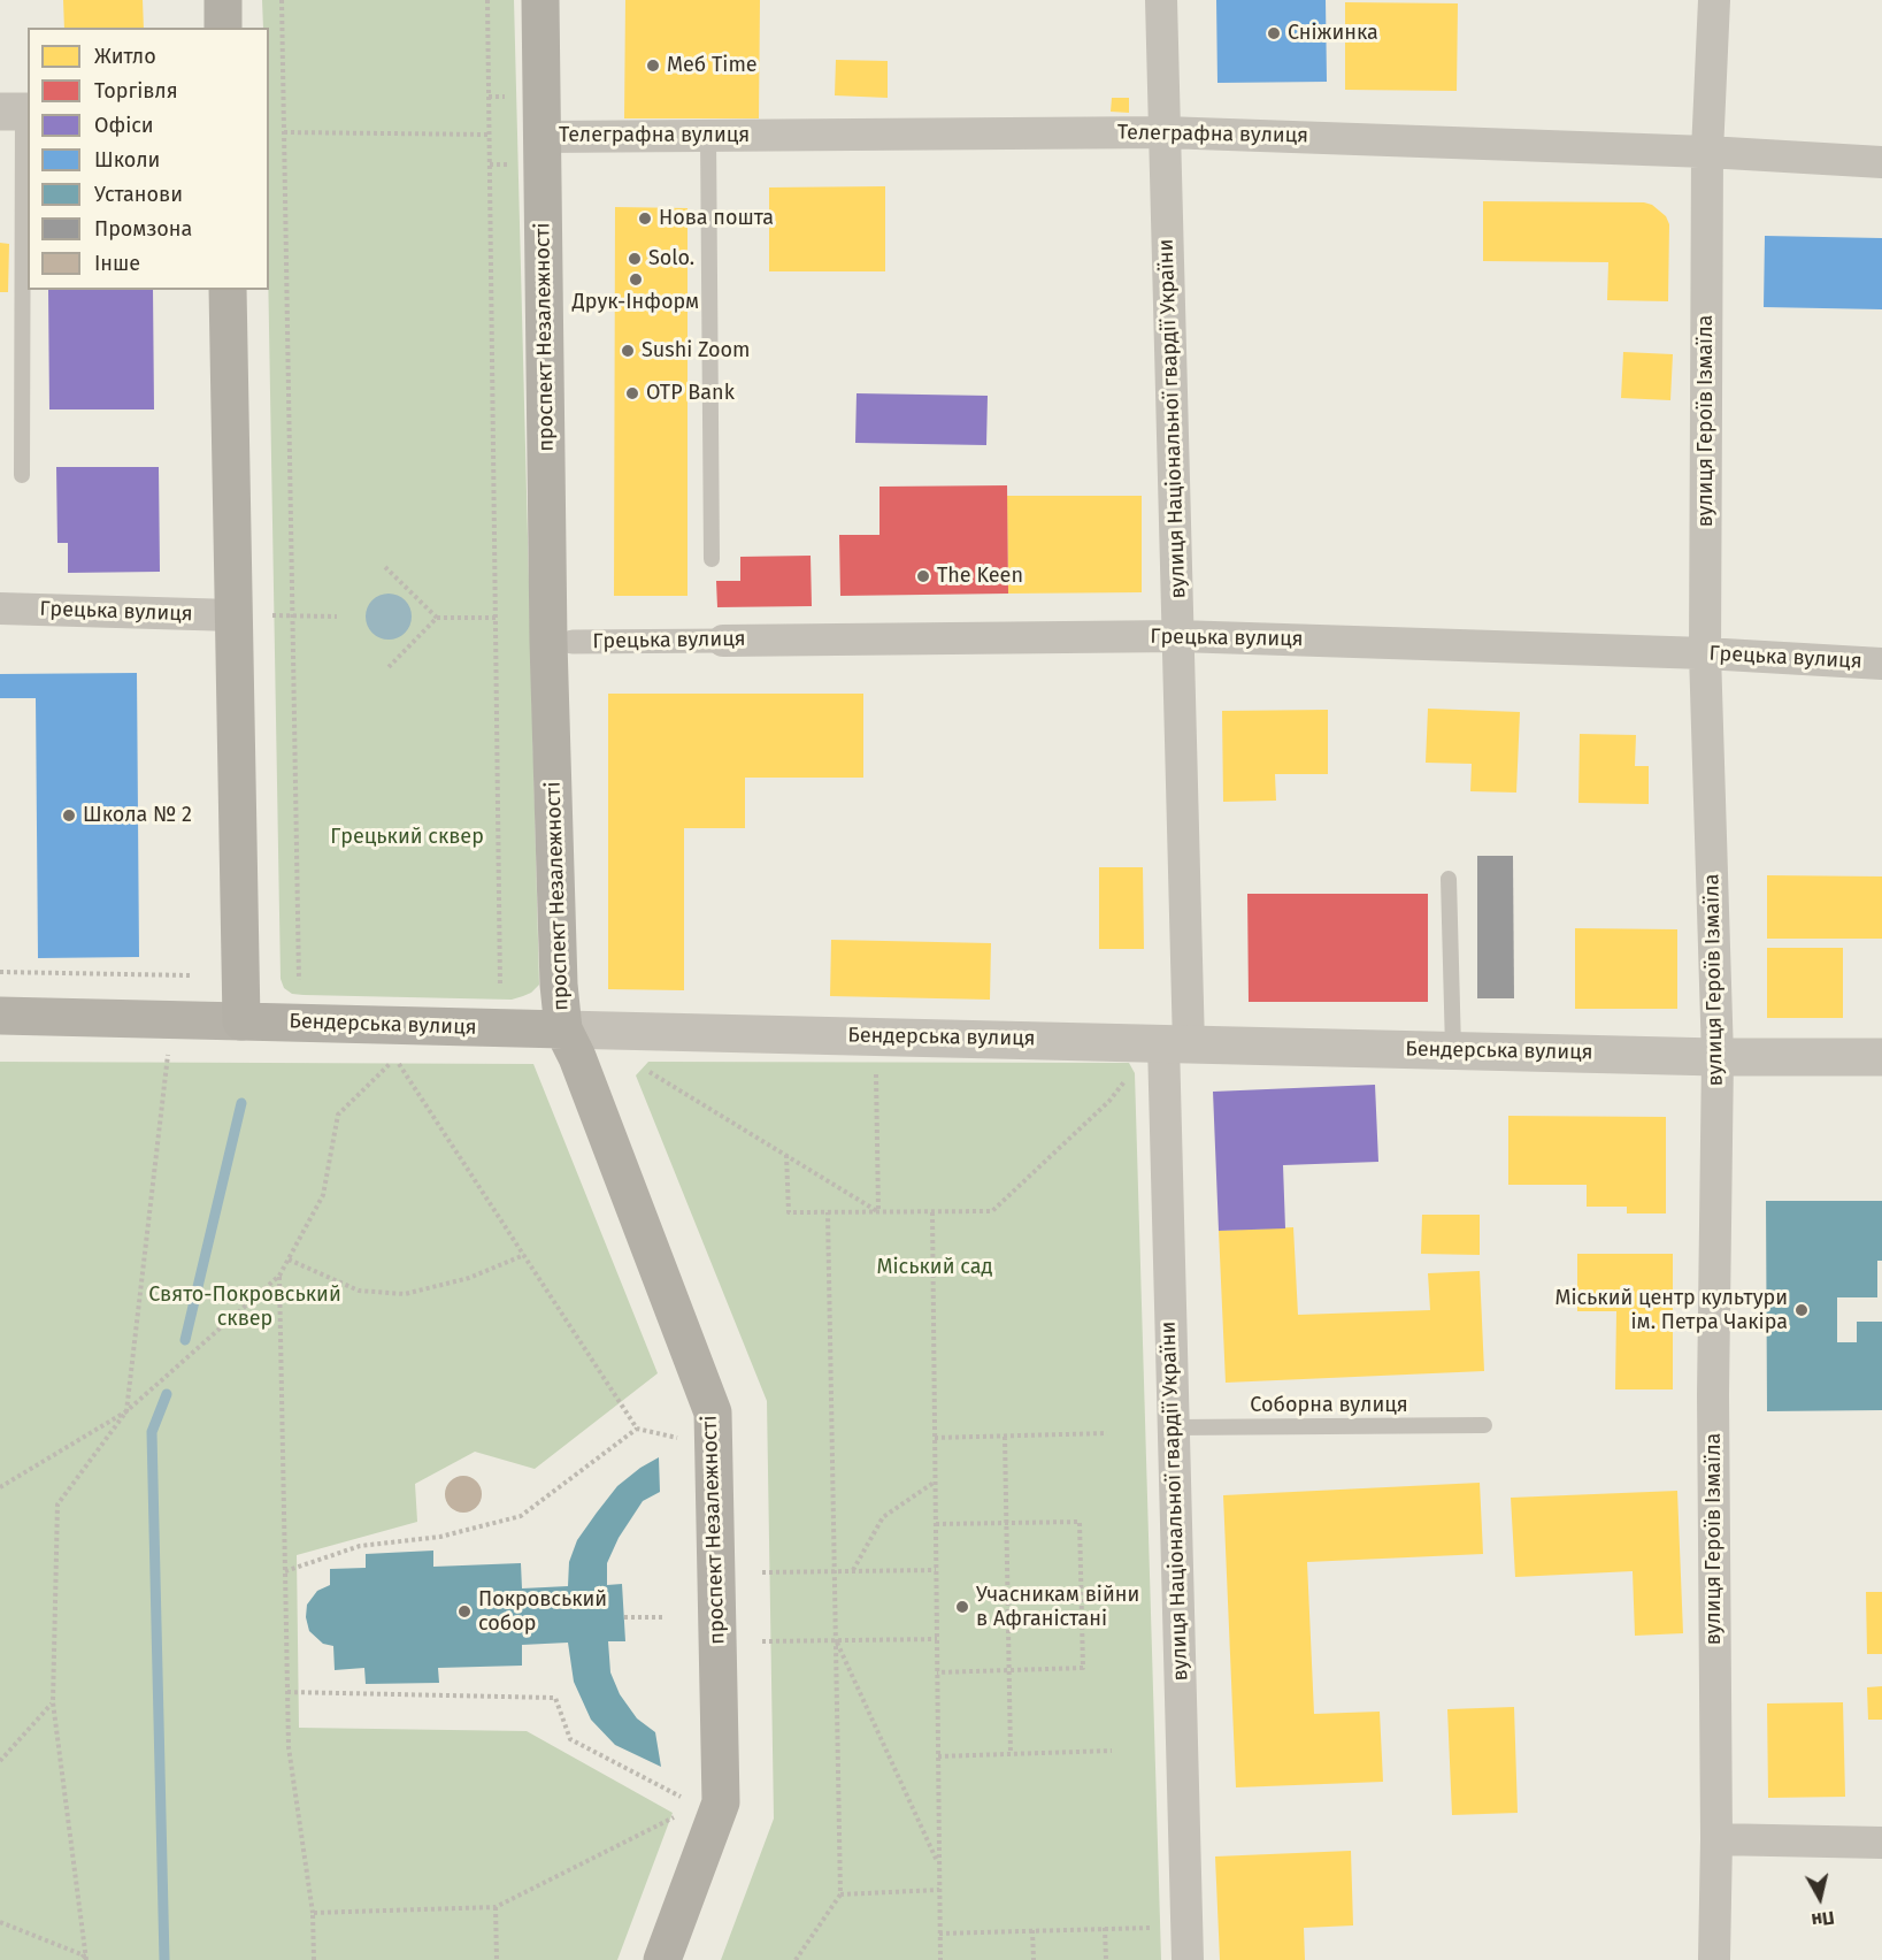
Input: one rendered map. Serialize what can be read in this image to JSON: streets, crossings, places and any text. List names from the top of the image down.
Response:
{
  "streets": {
    "main road": ["проспект Незалежності", "Бендерська вулиця"],
    "street": [
      "Телеграфна вулиця",
      "вулиця Національної гвардії України",
      "вулиця Героїв Ізмаїла",
      "Грецька вулиця"
    ],
    "lane": ["Соборна вулиця"]
  },
  "crossings": [
    ["Телеграфна вулиця", "проспект Незалежності"],
    ["Телеграфна вулиця", "вулиця Національної гвардії України"],
    ["Телеграфна вулиця", "вулиця Героїв Ізмаїла"],
    ["проспект Незалежності", "Бендерська вулиця"],
    ["вулиця Національної гвардії України", "Грецька вулиця"],
    ["вулиця Національної гвардії України", "Бендерська вулиця"],
    ["вулиця Національної гвардії України", "Соборна вулиця"],
    ["вулиця Героїв Ізмаїла", "Грецька вулиця"],
    ["вулиця Героїв Ізмаїла", "Бендерська вулиця"]
  ],
  "parks": ["Грецький сквер", "Міський сад", "Свято-Покровський сквер"],
  "places": [
    "Сніжинка",
    "Меб Time",
    "Нова пошта",
    "Solo.",
    "Друк-Інформ",
    "Sushi Zoom",
    "OTP Bank",
    "The Keen",
    "Школа № 2",
    "Міський центр культури ім. Петра Чакіра",
    "Учасникам війни в Афганістані",
    "Покровський собор"
  ],
  "legend": [
    "Житло",
    "Торгівля",
    "Офіси",
    "Школи",
    "Установи",
    "Промзона",
    "Інше"
  ],
  "north": "bottom"
}
